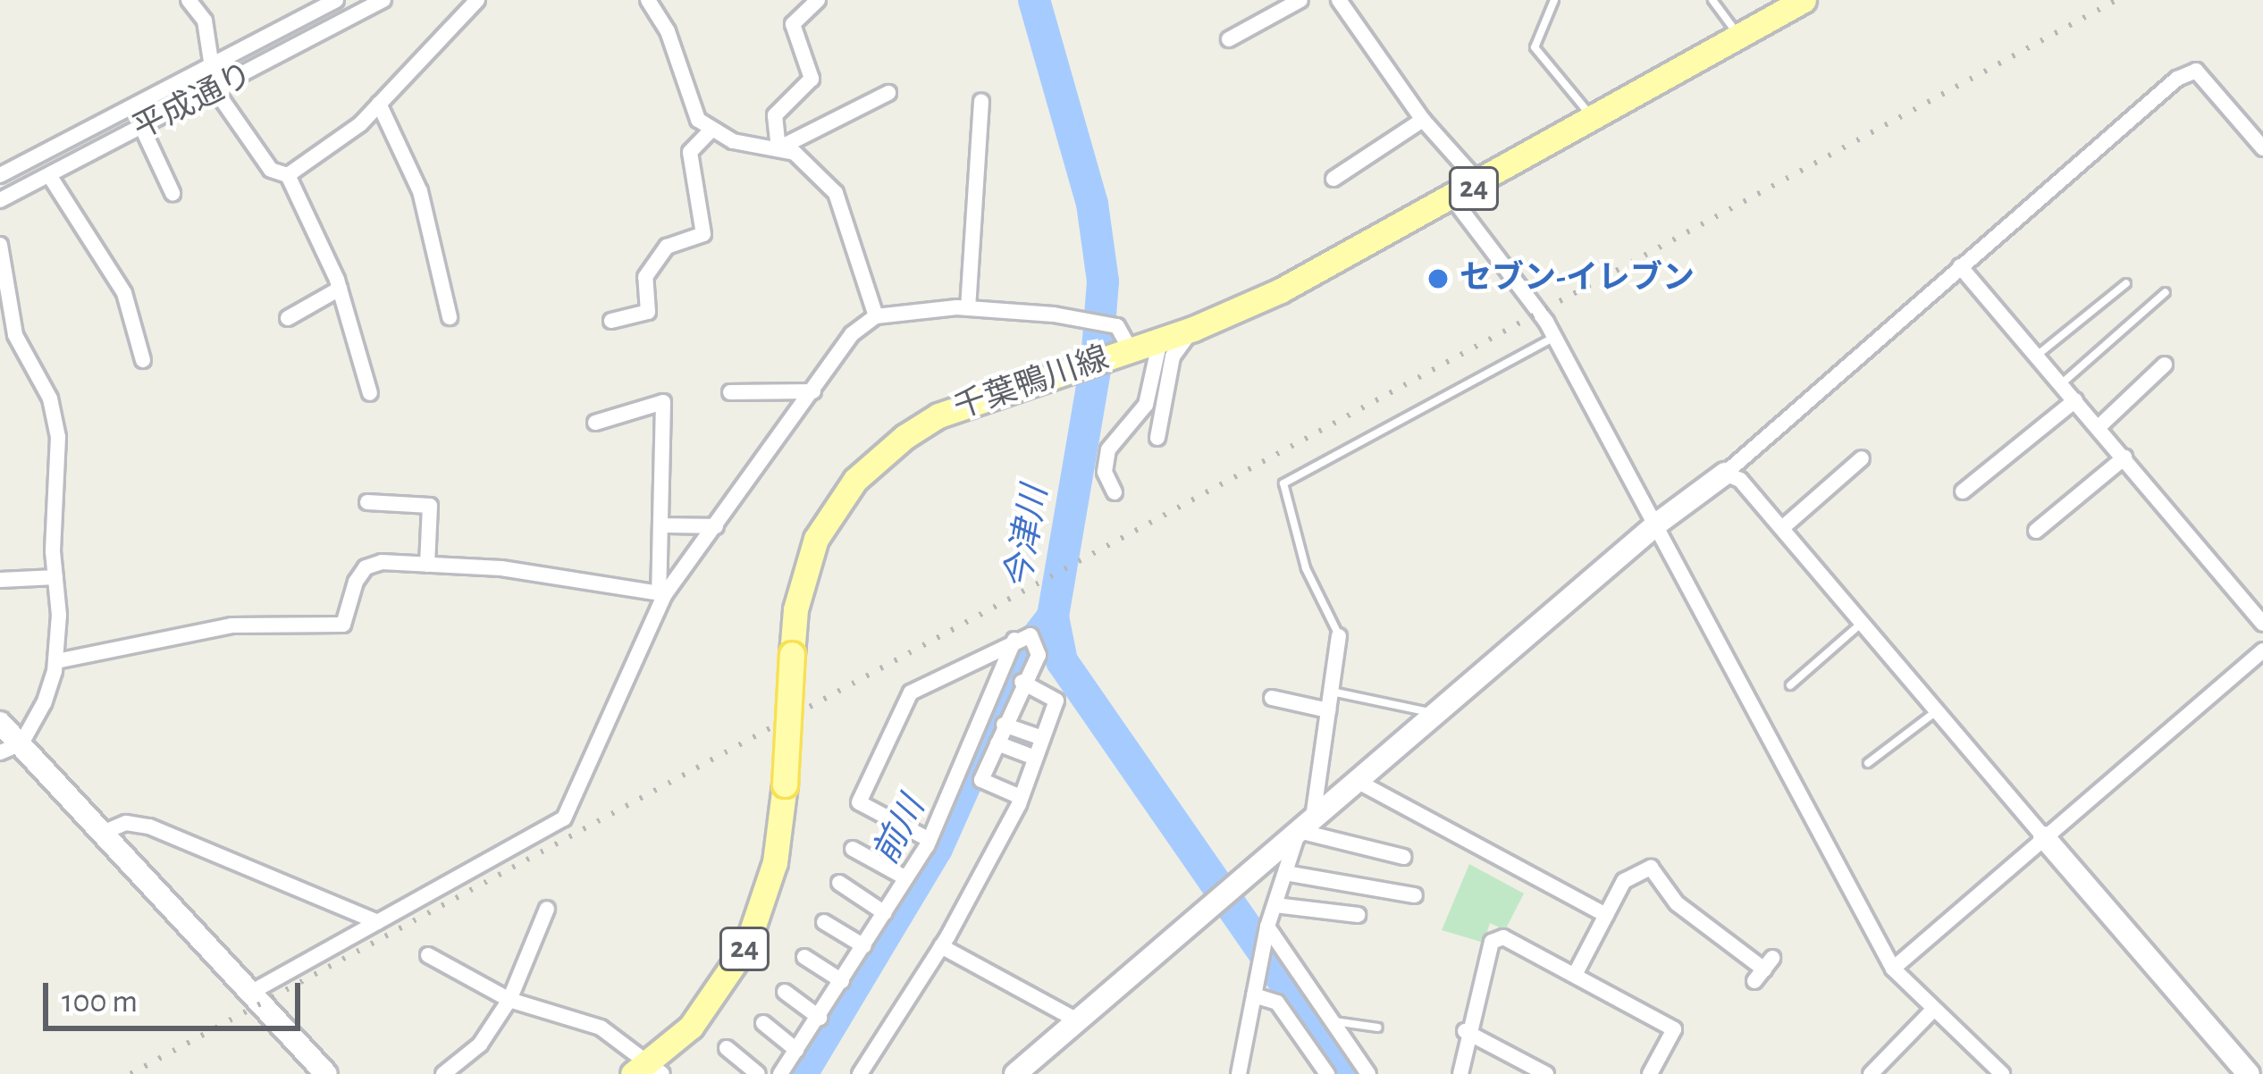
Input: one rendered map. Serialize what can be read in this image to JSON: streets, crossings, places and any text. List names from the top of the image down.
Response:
{
  "streets": {
    "main road": ["24", "千葉鴨川線"],
    "street": ["平成通り"]
  },
  "water": ["今津川", "前川"],
  "places": ["セブン-イレブン"],
  "scale_bar": "100 m"
}
